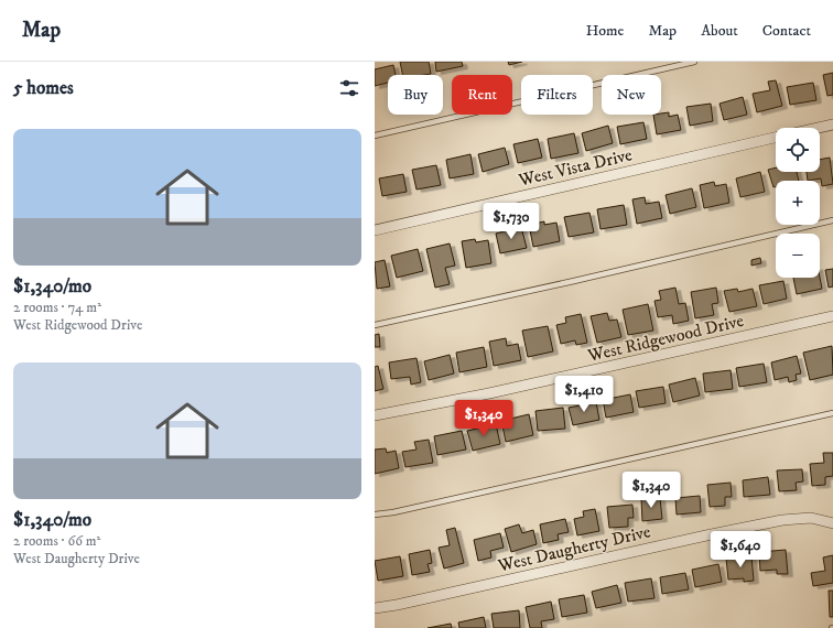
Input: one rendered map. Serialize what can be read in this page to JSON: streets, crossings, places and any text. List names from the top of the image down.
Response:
{
  "streets": {
    "street": ["West Vista Drive", "West Ridgewood Drive", "West Daugherty Drive"]
  },
  "page": {
    "header": "Map",
    "nav": [
      "Home",
      "Map",
      "About",
      "Contact"
    ],
    "heading": "5 homes",
    "chip": [
      "Buy",
      "Rent",
      "Filters",
      "New"
    ],
    "list": [
      {
        "name": "$1,340/mo",
        "note": "2 rooms · 74 m² · West Ridgewood Drive"
      },
      {
        "name": "$1,340/mo",
        "note": "2 rooms · 66 m² · West Daugherty Drive"
      }
    ],
    "map_buttons": ["+", "−"],
    "price": [
      "$1,730",
      "$1,410",
      "$1,340",
      "$1,340",
      "$1,640"
    ]
  }
}
